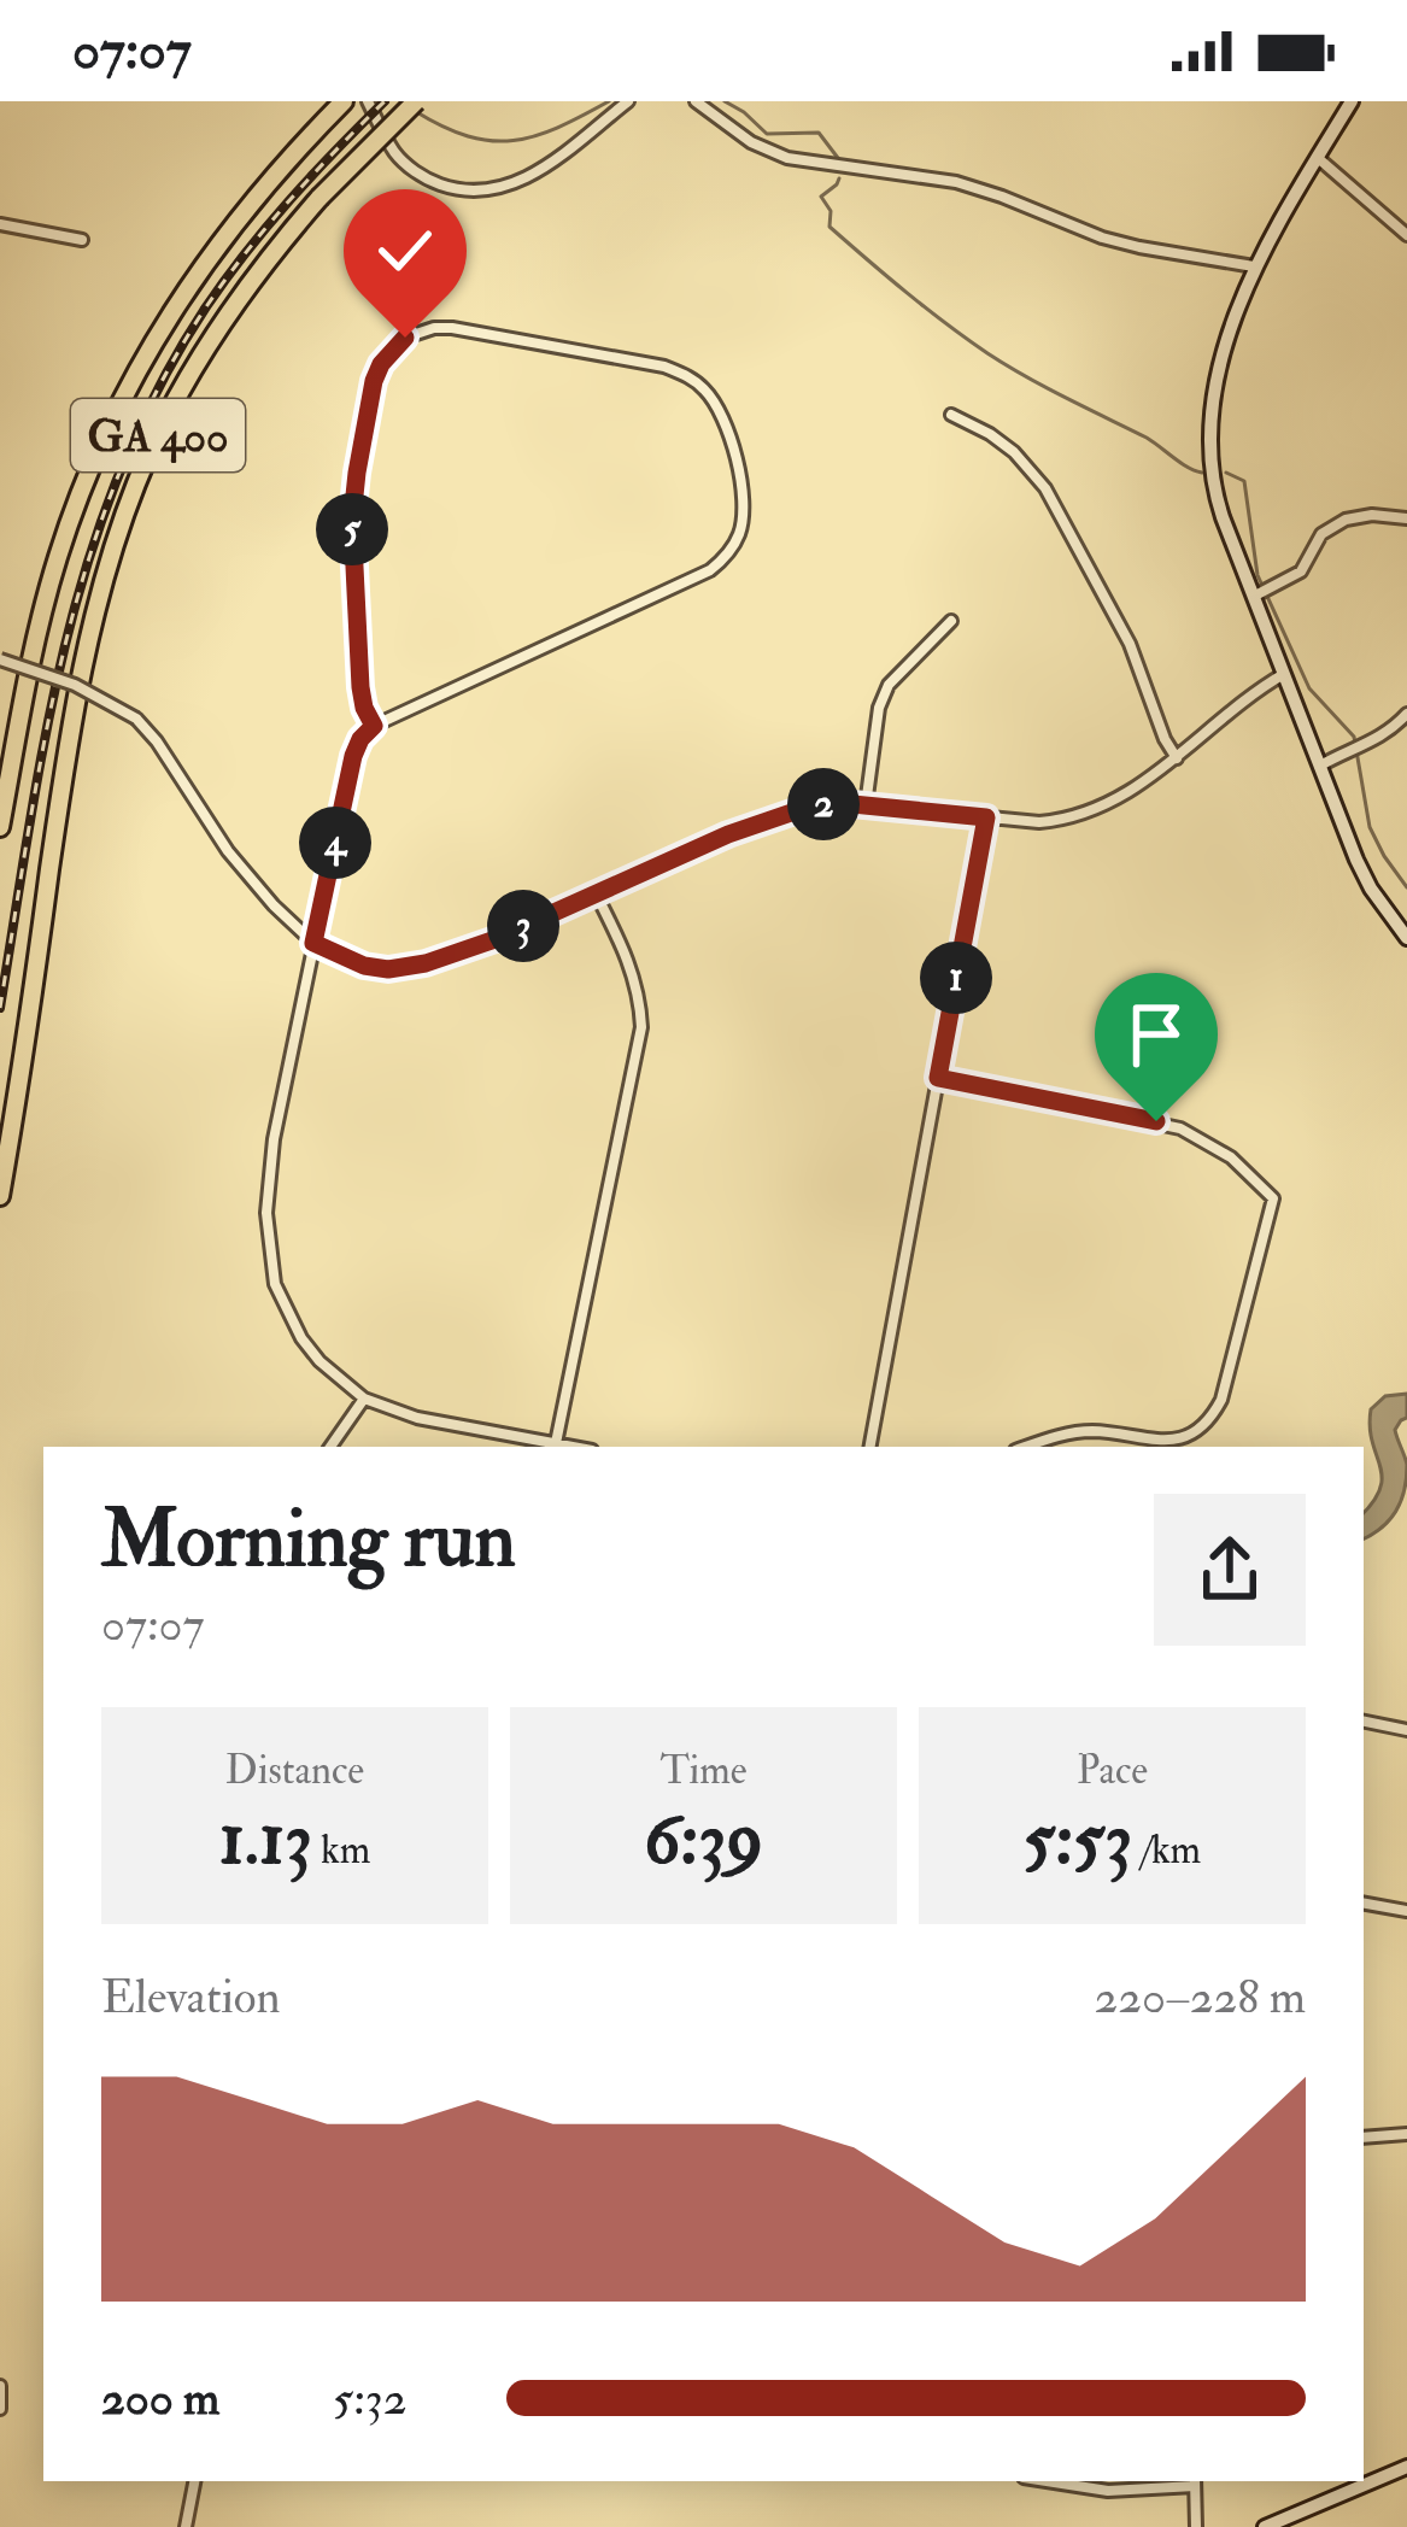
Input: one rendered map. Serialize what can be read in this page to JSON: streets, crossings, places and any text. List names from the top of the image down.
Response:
{
  "streets": {
    "highway": ["GA 400"]
  },
  "page": {
    "status": "07:07",
    "pins": [
      "5",
      "2",
      "4",
      "3",
      "1"
    ],
    "heading": ["Morning run", "07:07"],
    "stats": [
      ["Distance", "1.13 km"],
      ["Time", "6:39"],
      ["Pace", "5:53 /km"]
    ],
    "chart": ["Elevation", "220–228 m"],
    "list": [
      {
        "name": "200 m",
        "note": "5:32"
      }
    ]
  }
}
